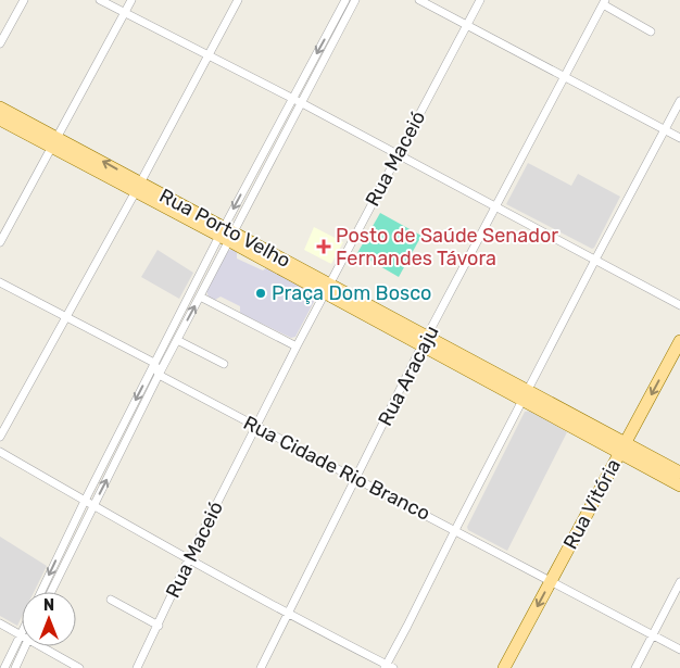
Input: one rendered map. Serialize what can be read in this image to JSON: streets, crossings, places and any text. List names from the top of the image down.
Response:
{
  "streets": {
    "main road": ["Rua Porto Velho", "Rua Vitória"],
    "street": ["Rua Maceió", "Rua Aracaju", "Rua Cidade Rio Branco"]
  },
  "crossings": [
    ["Rua Maceió", "Rua Porto Velho"],
    ["Rua Maceió", "Rua Cidade Rio Branco"],
    ["Rua Porto Velho", "Rua Aracaju"],
    ["Rua Porto Velho", "Rua Vitória"],
    ["Rua Aracaju", "Rua Cidade Rio Branco"],
    ["Rua Cidade Rio Branco", "Rua Vitória"]
  ],
  "one_way": ["Rua Vitória"],
  "places": {
    "health": ["Posto de Saúde Senador Fernandes Távora"],
    "other": ["Praça Dom Bosco"]
  },
  "north": "top"
}
